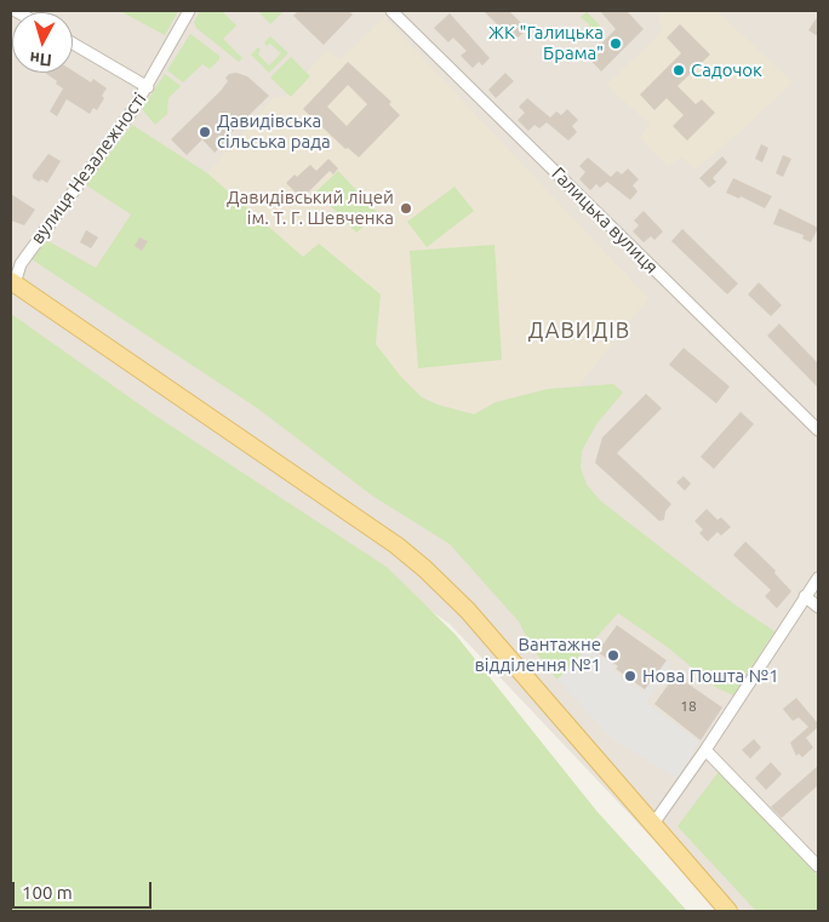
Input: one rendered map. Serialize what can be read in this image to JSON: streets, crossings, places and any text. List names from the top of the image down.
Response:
{
  "streets": {
    "street": ["вулиця Незалежності", "Галицька вулиця"]
  },
  "districts": ["ДАВИДІВ"],
  "places": [
    "ЖК \"Галицька Брама\"",
    "Садочок",
    "Давидівська сільська рада",
    "Давидівський ліцей ім. Т. Г. Шевченка",
    "Вантажне відділення №1",
    "Нова Пошта №1"
  ],
  "house_numbers": ["18"],
  "scale_bar": "100 m",
  "north": "bottom"
}
